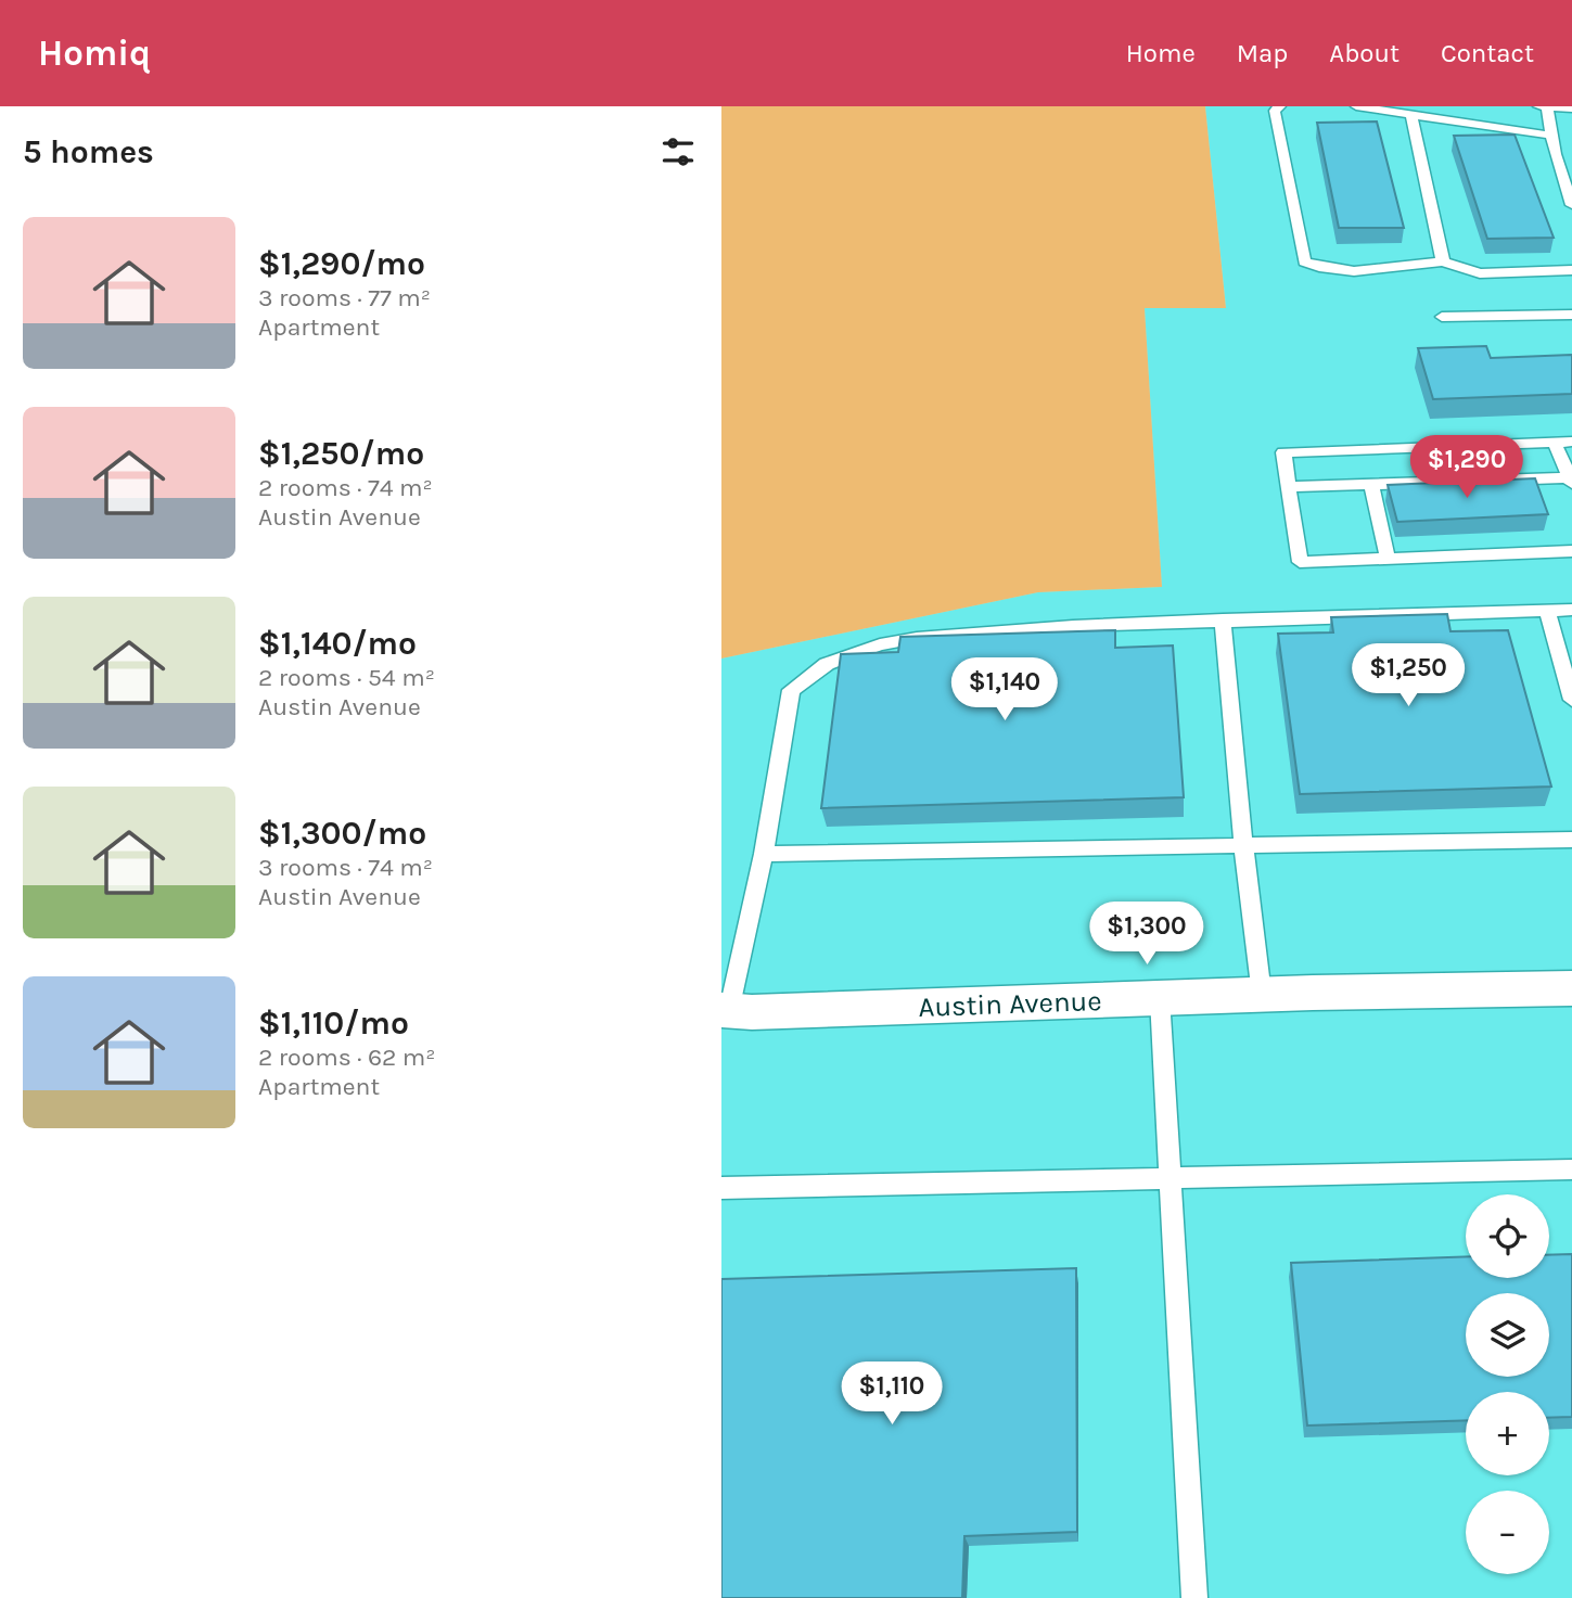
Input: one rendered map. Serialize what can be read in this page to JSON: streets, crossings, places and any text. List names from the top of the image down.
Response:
{
  "streets": {
    "street": ["Austin Avenue"]
  },
  "page": {
    "header": "Homiq",
    "nav": [
      "Home",
      "Map",
      "About",
      "Contact"
    ],
    "heading": "5 homes",
    "list": [
      {
        "name": "$1,290/mo",
        "note": "3 rooms · 77 m² · Apartment"
      },
      {
        "name": "$1,250/mo",
        "note": "2 rooms · 74 m² · Austin Avenue"
      },
      {
        "name": "$1,140/mo",
        "note": "2 rooms · 54 m² · Austin Avenue"
      },
      {
        "name": "$1,300/mo",
        "note": "3 rooms · 74 m² · Austin Avenue"
      },
      {
        "name": "$1,110/mo",
        "note": "2 rooms · 62 m² · Apartment"
      }
    ],
    "price": [
      "$1,290",
      "$1,250",
      "$1,140",
      "$1,300",
      "$1,110"
    ],
    "map_buttons": ["+", "−"]
  }
}
